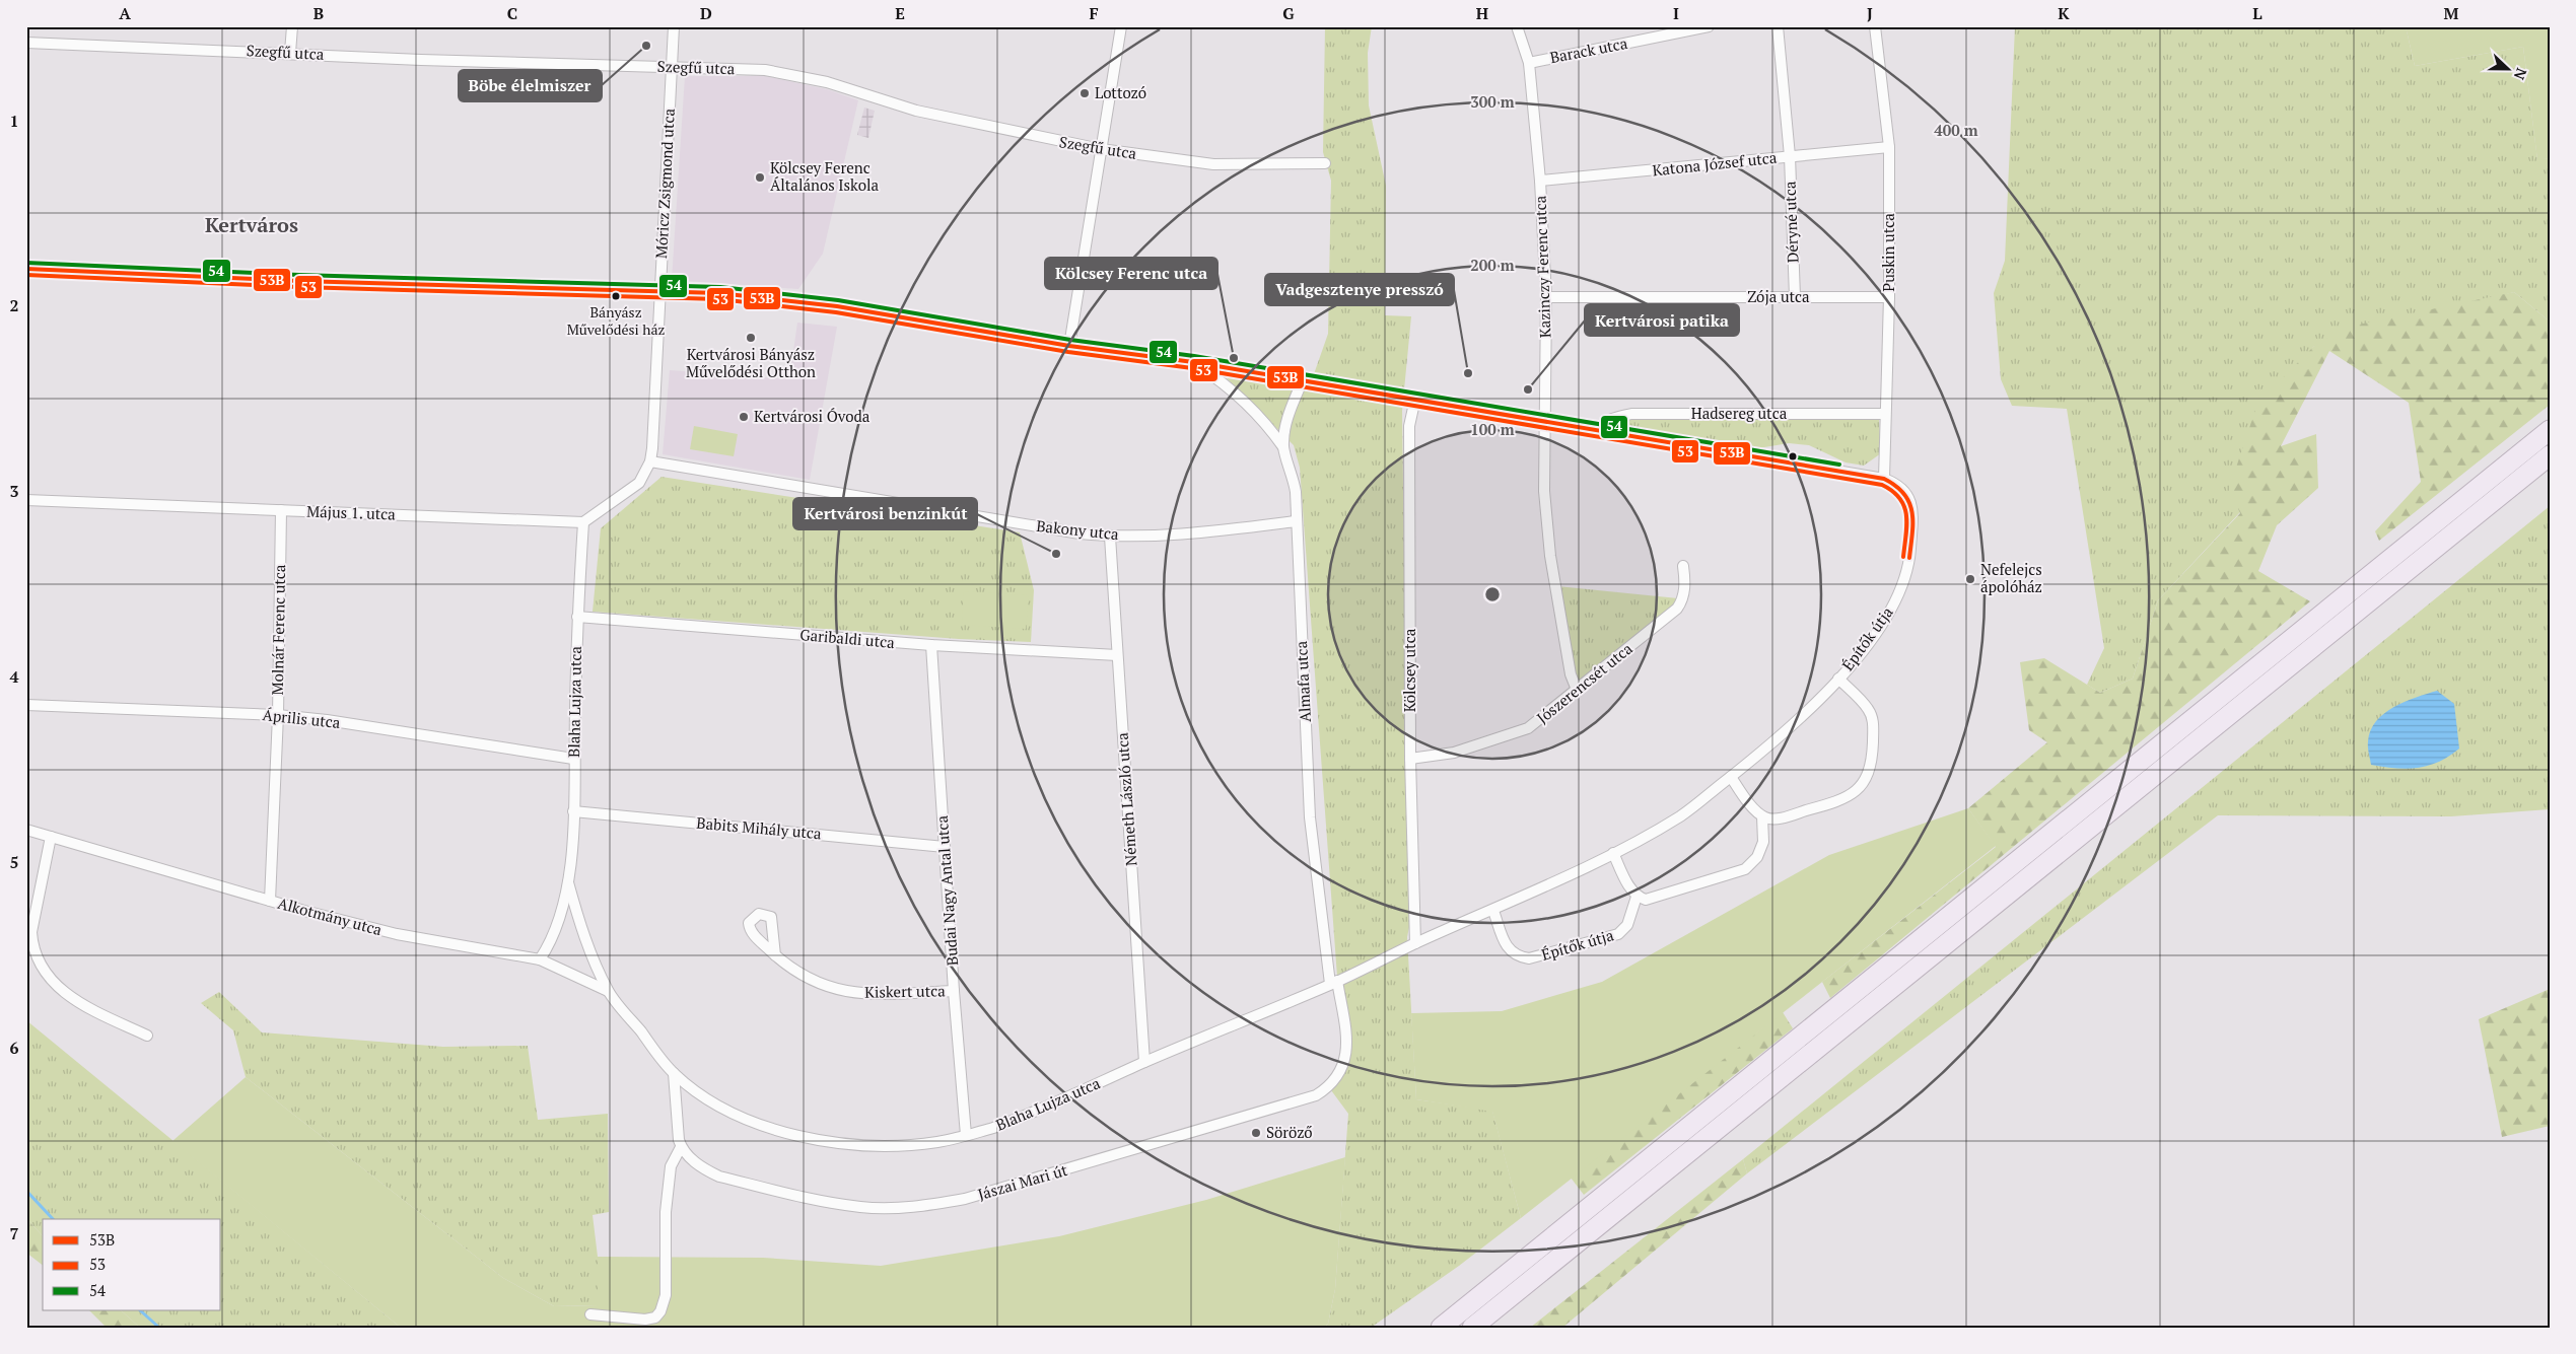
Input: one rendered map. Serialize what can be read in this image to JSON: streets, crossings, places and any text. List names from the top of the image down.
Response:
{
  "streets": {
    "street": [
      "Barack utca",
      "Szegfű utca",
      "Katona József utca",
      "Móricz Zsigmond utca",
      "Déryné utca",
      "Puskin utca",
      "Kazinczy Ferenc utca",
      "Zója utca",
      "Hadsereg utca",
      "Május 1. utca",
      "Bakony utca",
      "Molnár Ferenc utca",
      "Garibaldi utca",
      "Építők útja",
      "Kölcsey utca",
      "Almafa utca",
      "Jószerencsét utca",
      "Blaha Lujza utca",
      "Április utca",
      "Németh László utca",
      "Babits Mihály utca",
      "Budai Nagy Antal utca",
      "Alkotmány utca",
      "Kiskert utca",
      "Jászai Mari út"
    ]
  },
  "crossings": [
    ["Barack utca", "Kazinczy Ferenc utca"],
    ["Szegfű utca", "Móricz Zsigmond utca"],
    ["Katona József utca", "Déryné utca"],
    ["Katona József utca", "Puskin utca"],
    ["Katona József utca", "Kazinczy Ferenc utca"],
    ["Móricz Zsigmond utca", "Bakony utca"],
    ["Déryné utca", "Zója utca"],
    ["Puskin utca", "Zója utca"],
    ["Puskin utca", "Hadsereg utca"],
    ["Puskin utca", "Építők útja"],
    ["Kazinczy Ferenc utca", "Zója utca"],
    ["Kazinczy Ferenc utca", "Jószerencsét utca"],
    ["Május 1. utca", "Molnár Ferenc utca"],
    ["Május 1. utca", "Blaha Lujza utca"],
    ["Bakony utca", "Almafa utca"],
    ["Bakony utca", "Németh László utca"],
    ["Molnár Ferenc utca", "Április utca"],
    ["Molnár Ferenc utca", "Alkotmány utca"],
    ["Garibaldi utca", "Blaha Lujza utca"],
    ["Garibaldi utca", "Németh László utca"],
    ["Garibaldi utca", "Budai Nagy Antal utca"],
    ["Építők útja", "Kölcsey utca"],
    ["Építők útja", "Almafa utca"],
    ["Építők útja", "Blaha Lujza utca"],
    ["Építők útja", "Jászai Mari út"],
    ["Kölcsey utca", "Jószerencsét utca"],
    ["Almafa utca", "Blaha Lujza utca"],
    ["Almafa utca", "Jászai Mari út"],
    ["Blaha Lujza utca", "Április utca"],
    ["Blaha Lujza utca", "Németh László utca"],
    ["Blaha Lujza utca", "Babits Mihály utca"],
    ["Blaha Lujza utca", "Budai Nagy Antal utca"],
    ["Blaha Lujza utca", "Alkotmány utca"],
    ["Blaha Lujza utca", "Jászai Mari út"],
    ["Babits Mihály utca", "Budai Nagy Antal utca"],
    ["Budai Nagy Antal utca", "Kiskert utca"]
  ],
  "districts": ["Kertváros"],
  "places": [
    "Böbe élelmiszer",
    "Lottozó",
    "Kölcsey Ferenc Általános Iskola",
    "Bányász Művelődési ház",
    "Kertvárosi Bányász Művelődési Otthon",
    "Kölcsey Ferenc utca",
    "Vadgesztenye presszó",
    "Kertvárosi patika",
    "Kertvárosi Óvoda",
    "Kertvárosi benzinkút",
    "Nefelejcs ápolóház",
    "Söröző"
  ],
  "lines": ["transit line 54", "transit line 53B", "transit line 53"],
  "legend": ["53B", "53", "54"],
  "north": "right",
  "grid": {
    "columns": [
      "A",
      "B",
      "C",
      "D",
      "E",
      "F",
      "G",
      "H",
      "I",
      "J",
      "K",
      "L",
      "M"
    ],
    "rows": [
      "1",
      "2",
      "3",
      "4",
      "5",
      "6",
      "7"
    ]
  },
  "rings": [
    "300 m",
    "400 m",
    "200 m",
    "100 m"
  ]
}
